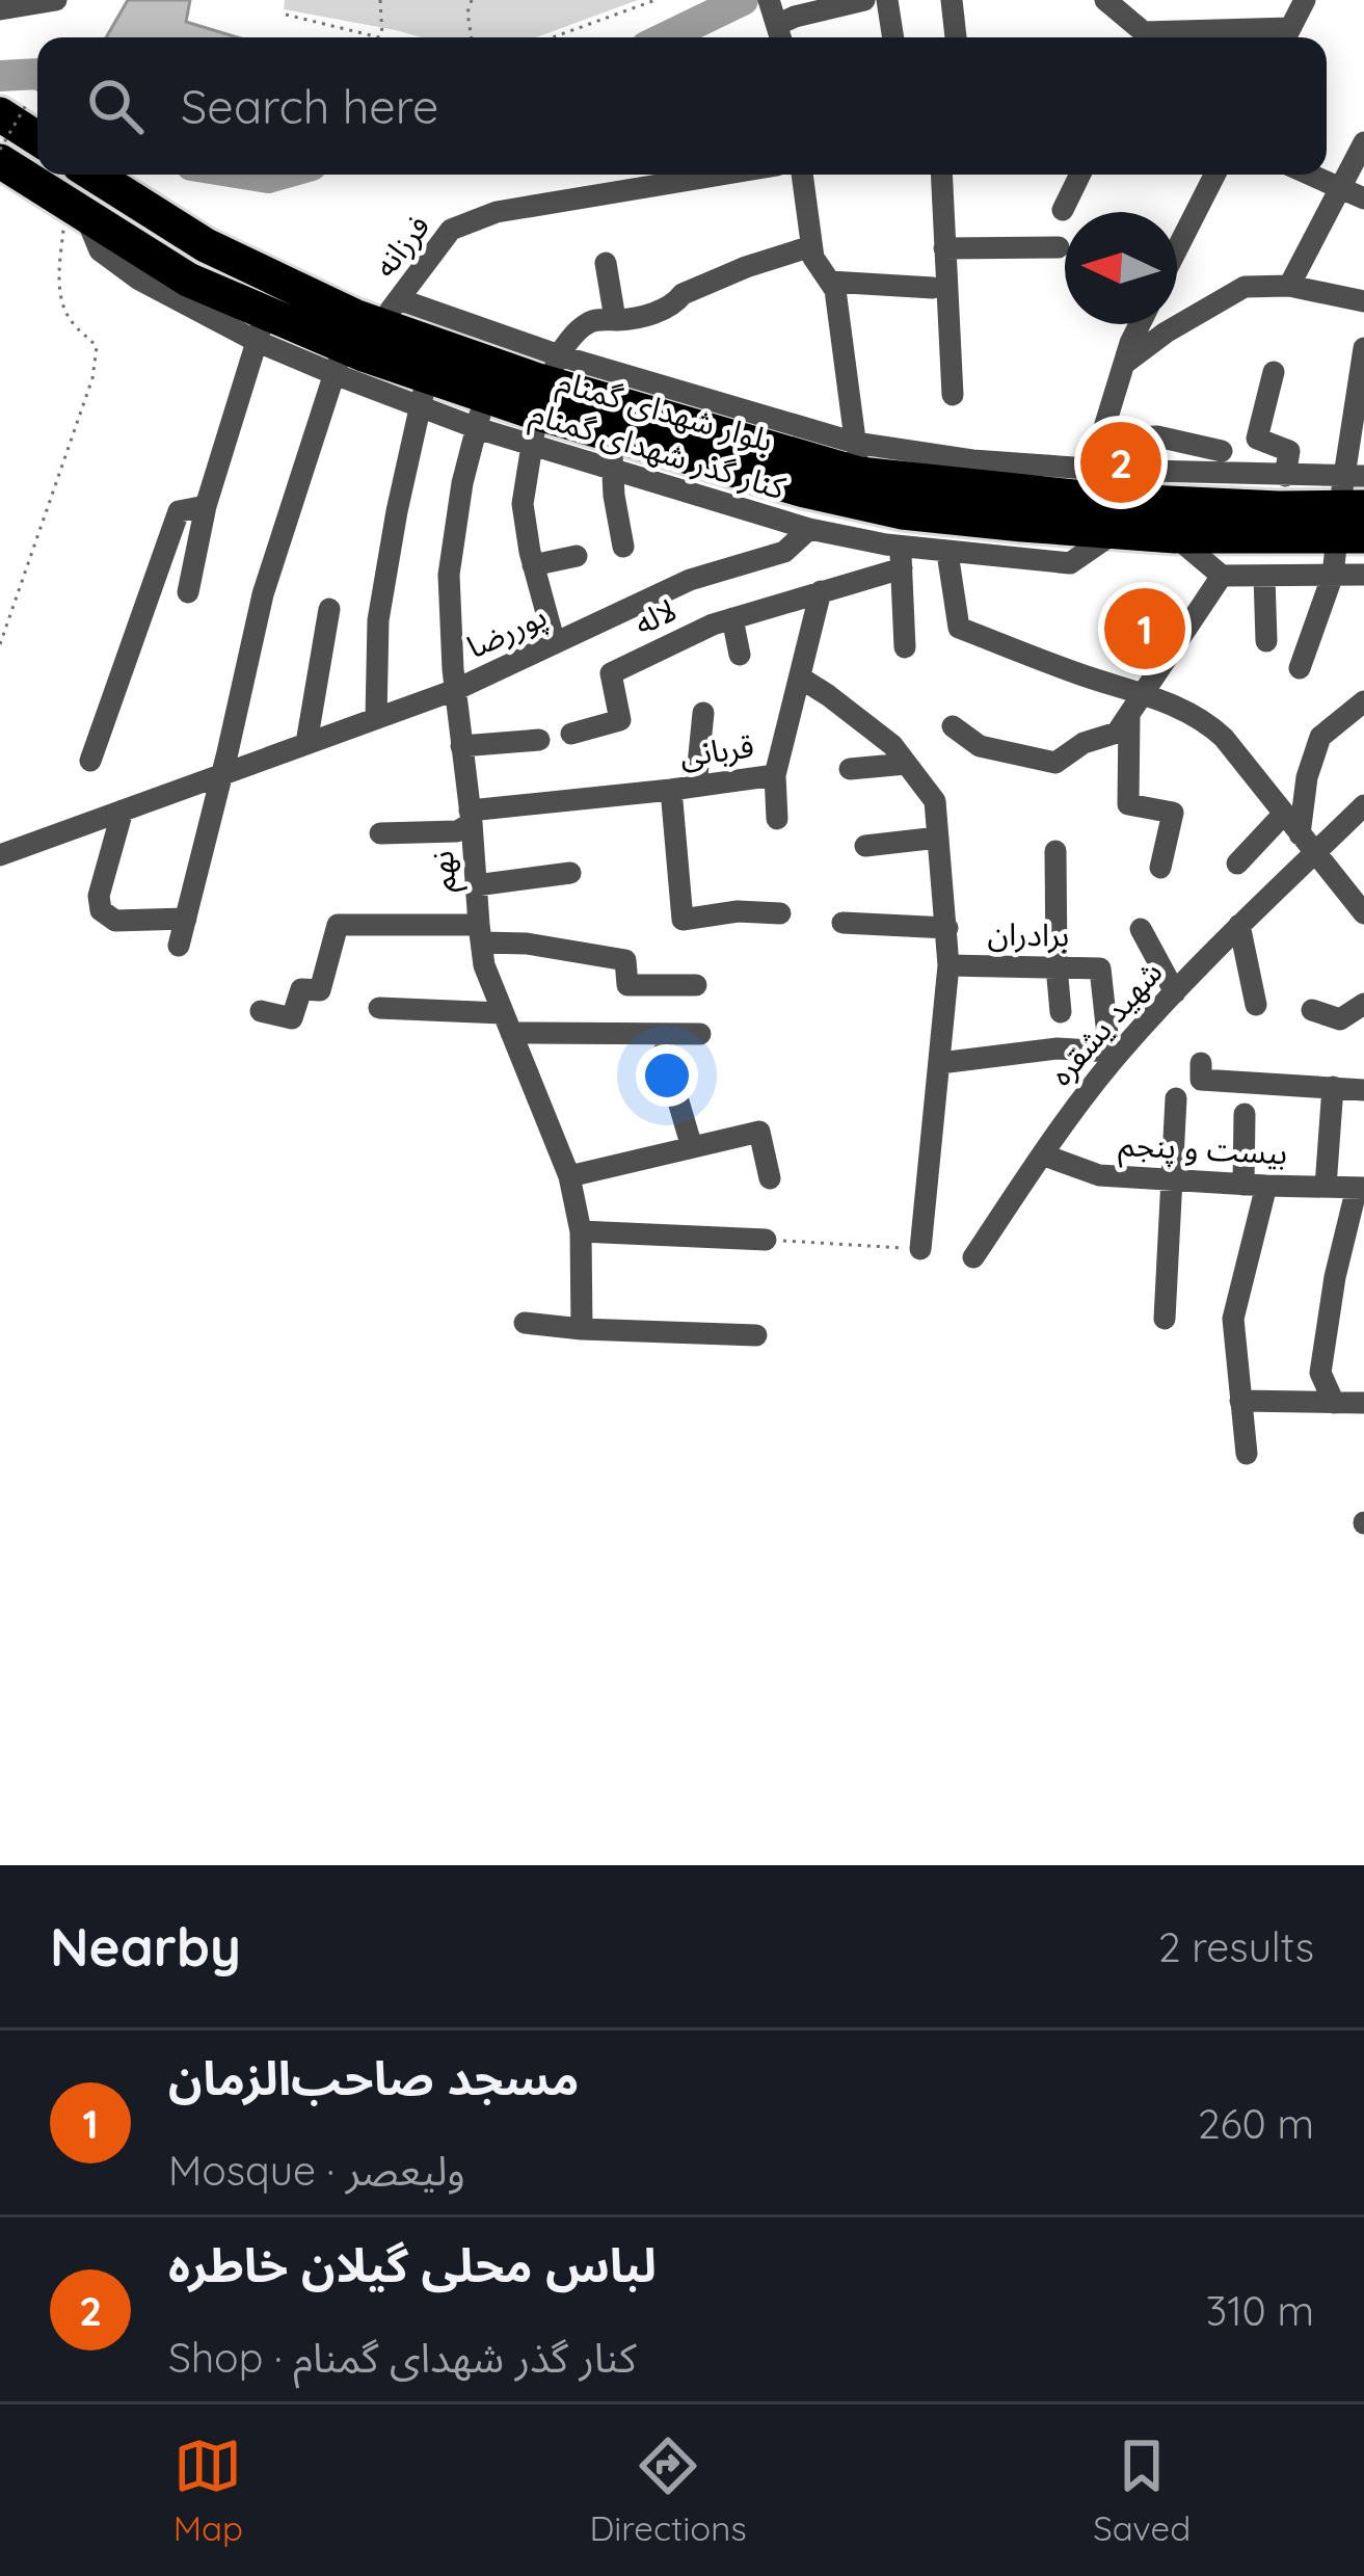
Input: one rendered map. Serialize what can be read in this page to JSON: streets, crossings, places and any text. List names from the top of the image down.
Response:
{
  "streets": {
    "highway": ["بلوار شهدای گمنام"],
    "street": [
      "فرزانه",
      "کنار گذر شهدای گمنام",
      "لاله",
      "پوررضا",
      "قربانی",
      "نهم",
      "برادران",
      "شهید یشقره",
      "بیست و پنجم"
    ]
  },
  "crossings": [
    ["فرزانه", "بلوار شهدای گمنام"],
    ["بلوار شهدای گمنام", "کنار گذر شهدای گمنام"],
    ["بلوار شهدای گمنام", "نهم"],
    ["کنار گذر شهدای گمنام", "پوررضا"],
    ["لاله", "قربانی"],
    ["پوررضا", "نهم"],
    ["قربانی", "نهم"],
    ["برادران", "شهید یشقره"],
    ["شهید یشقره", "بیست و پنجم"]
  ],
  "north": "left",
  "page": {
    "search": "Search here",
    "pins": ["2", "1"],
    "heading": ["Nearby", "2 results"],
    "list": [
      {
        "mark": "1",
        "name": "مسجد صاحب‌الزمان",
        "note": "Mosque · ولیعصر",
        "value": "260 m"
      },
      {
        "mark": "2",
        "name": "لباس محلی گیلان خاطره",
        "note": "Shop · کنار گذر شهدای گمنام",
        "value": "310 m"
      }
    ],
    "nav": ["Map", "Directions", "Saved"]
  }
}
